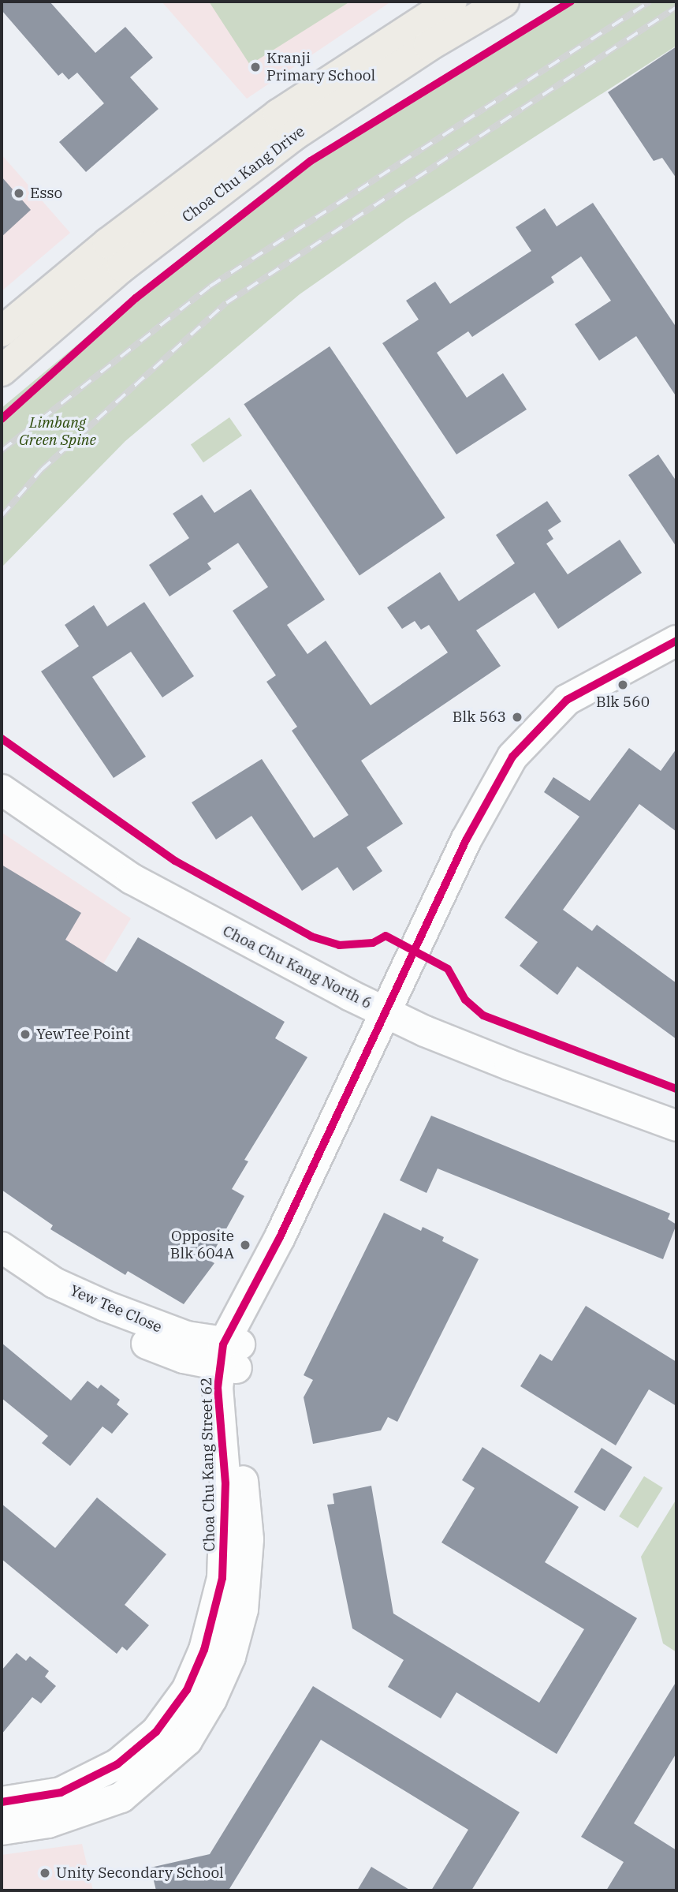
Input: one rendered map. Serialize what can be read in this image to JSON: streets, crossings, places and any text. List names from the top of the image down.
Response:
{
  "streets": {
    "main road": ["Choa Chu Kang Drive"],
    "street": ["Choa Chu Kang North 6", "Yew Tee Close", "Choa Chu Kang Street 62"]
  },
  "crossings": [
    ["Choa Chu Kang North 6", "Choa Chu Kang Street 62"],
    ["Yew Tee Close", "Choa Chu Kang Street 62"]
  ],
  "parks": ["Limbang Green Spine"],
  "places": [
    "Kranji Primary School",
    "Esso",
    "Blk 560",
    "Blk 563",
    "YewTee Point",
    "Opposite Blk 604A",
    "Unity Secondary School"
  ]
}
